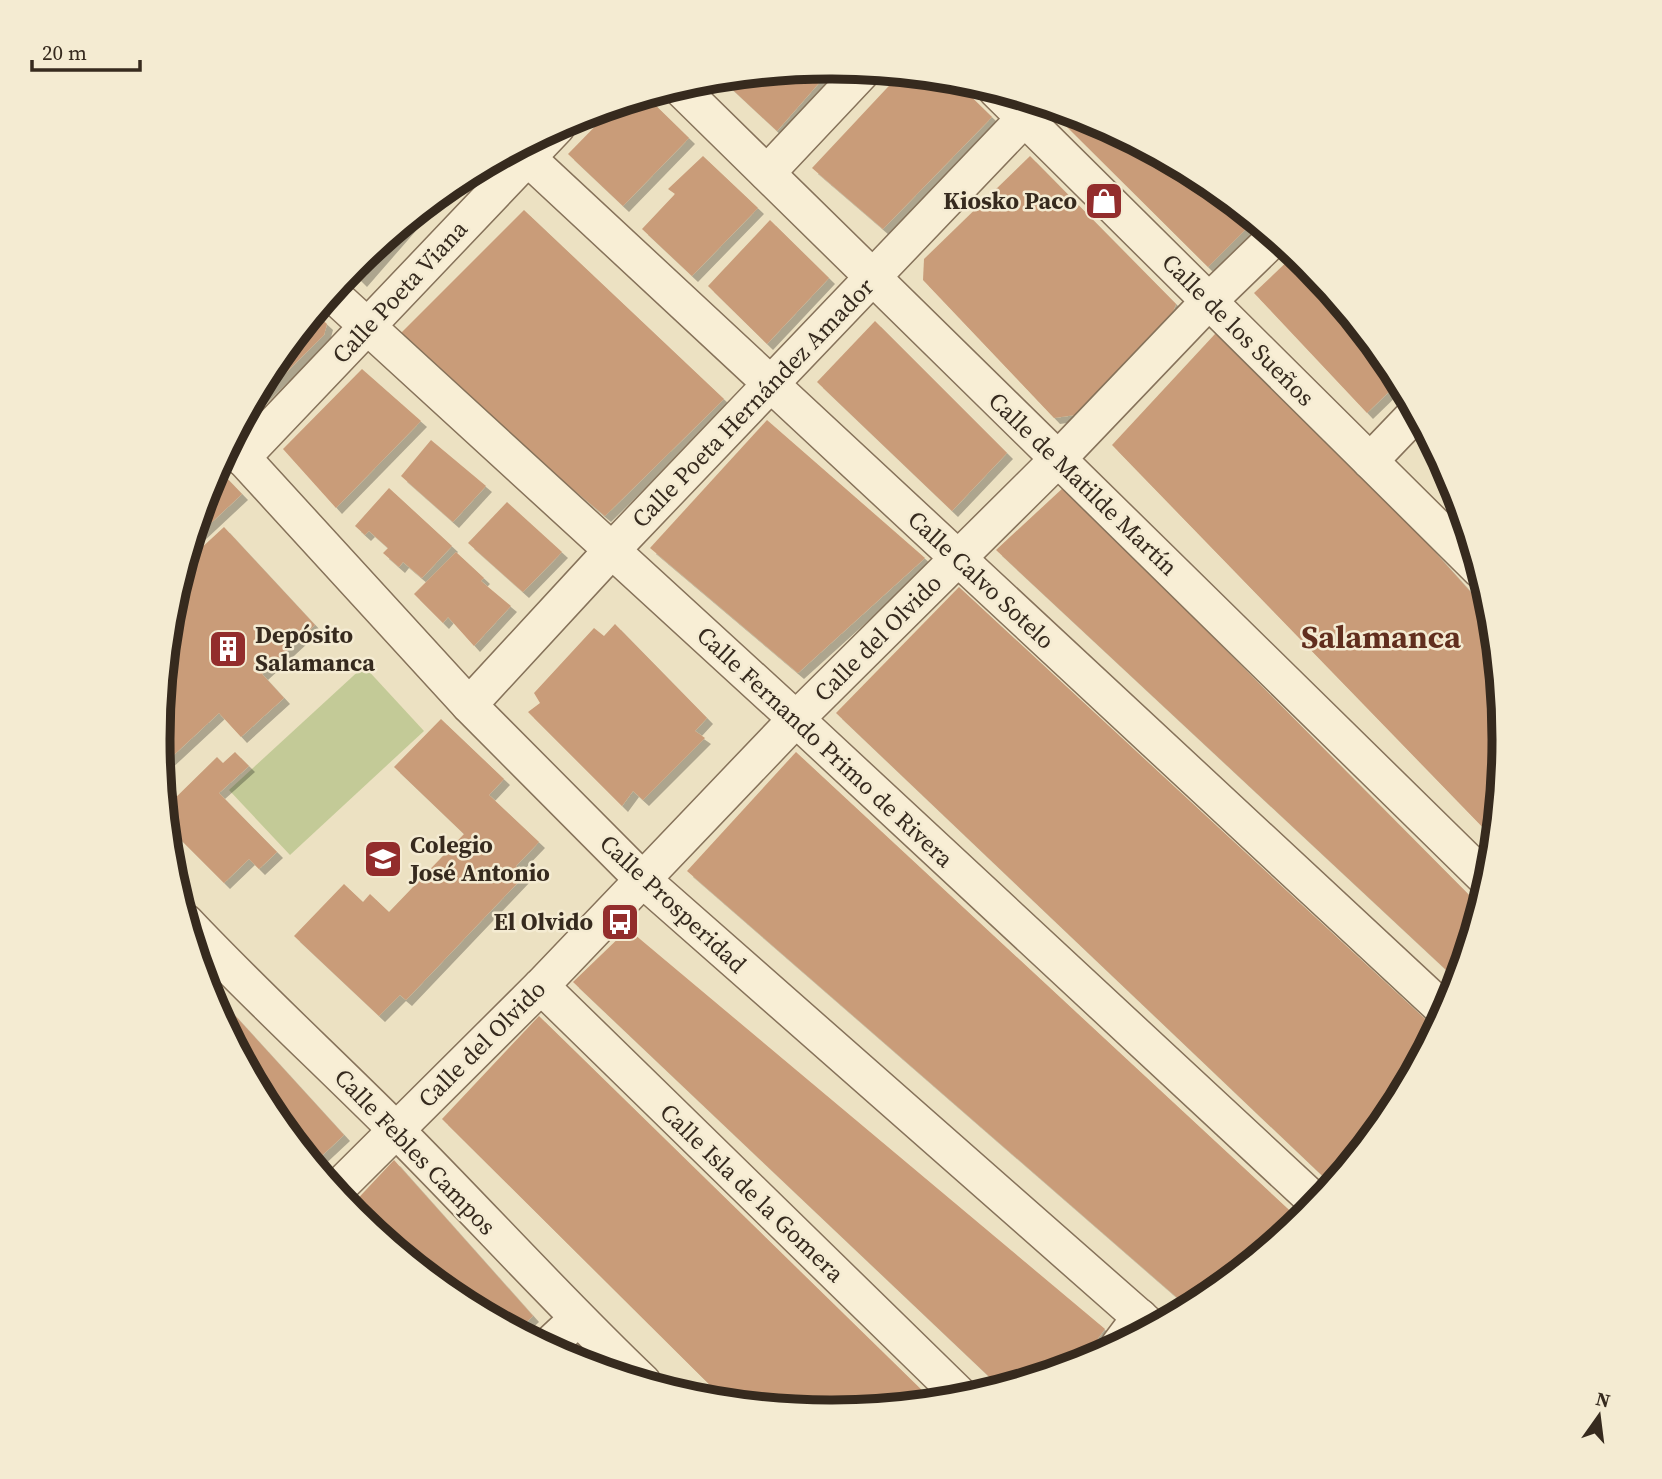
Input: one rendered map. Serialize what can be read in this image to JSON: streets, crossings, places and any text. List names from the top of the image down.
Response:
{
  "streets": {
    "street": [
      "Calle Poeta Viana",
      "Calle de los Sueños",
      "Calle Poeta Hernández Amador",
      "Calle de Matilde Martín",
      "Calle Calvo Sotelo",
      "Calle del Olvido",
      "Calle Fernando Primo de Rivera",
      "Calle Prosperidad",
      "Calle Febles Campos",
      "Calle Isla de la Gomera"
    ]
  },
  "crossings": [
    ["Calle Poeta Viana", "Calle Fernando Primo de Rivera"],
    ["Calle Poeta Viana", "Calle Prosperidad"],
    ["Calle de los Sueños", "Calle Poeta Hernández Amador"],
    ["Calle de los Sueños", "Calle del Olvido"],
    ["Calle Poeta Hernández Amador", "Calle de Matilde Martín"],
    ["Calle Poeta Hernández Amador", "Calle Calvo Sotelo"],
    ["Calle Poeta Hernández Amador", "Calle Fernando Primo de Rivera"],
    ["Calle Poeta Hernández Amador", "Calle Prosperidad"],
    ["Calle de Matilde Martín", "Calle del Olvido"],
    ["Calle Calvo Sotelo", "Calle del Olvido"],
    ["Calle del Olvido", "Calle Fernando Primo de Rivera"],
    ["Calle del Olvido", "Calle Prosperidad"],
    ["Calle del Olvido", "Calle Febles Campos"],
    ["Calle del Olvido", "Calle Isla de la Gomera"]
  ],
  "districts": ["Salamanca"],
  "places": {
    "shop": ["Kiosko Paco"],
    "building": ["Depósito Salamanca"],
    "school or university": ["Colegio José Antonio"],
    "bus stop": ["El Olvido"]
  },
  "scale_bar": "20 m",
  "north": "top"
}
